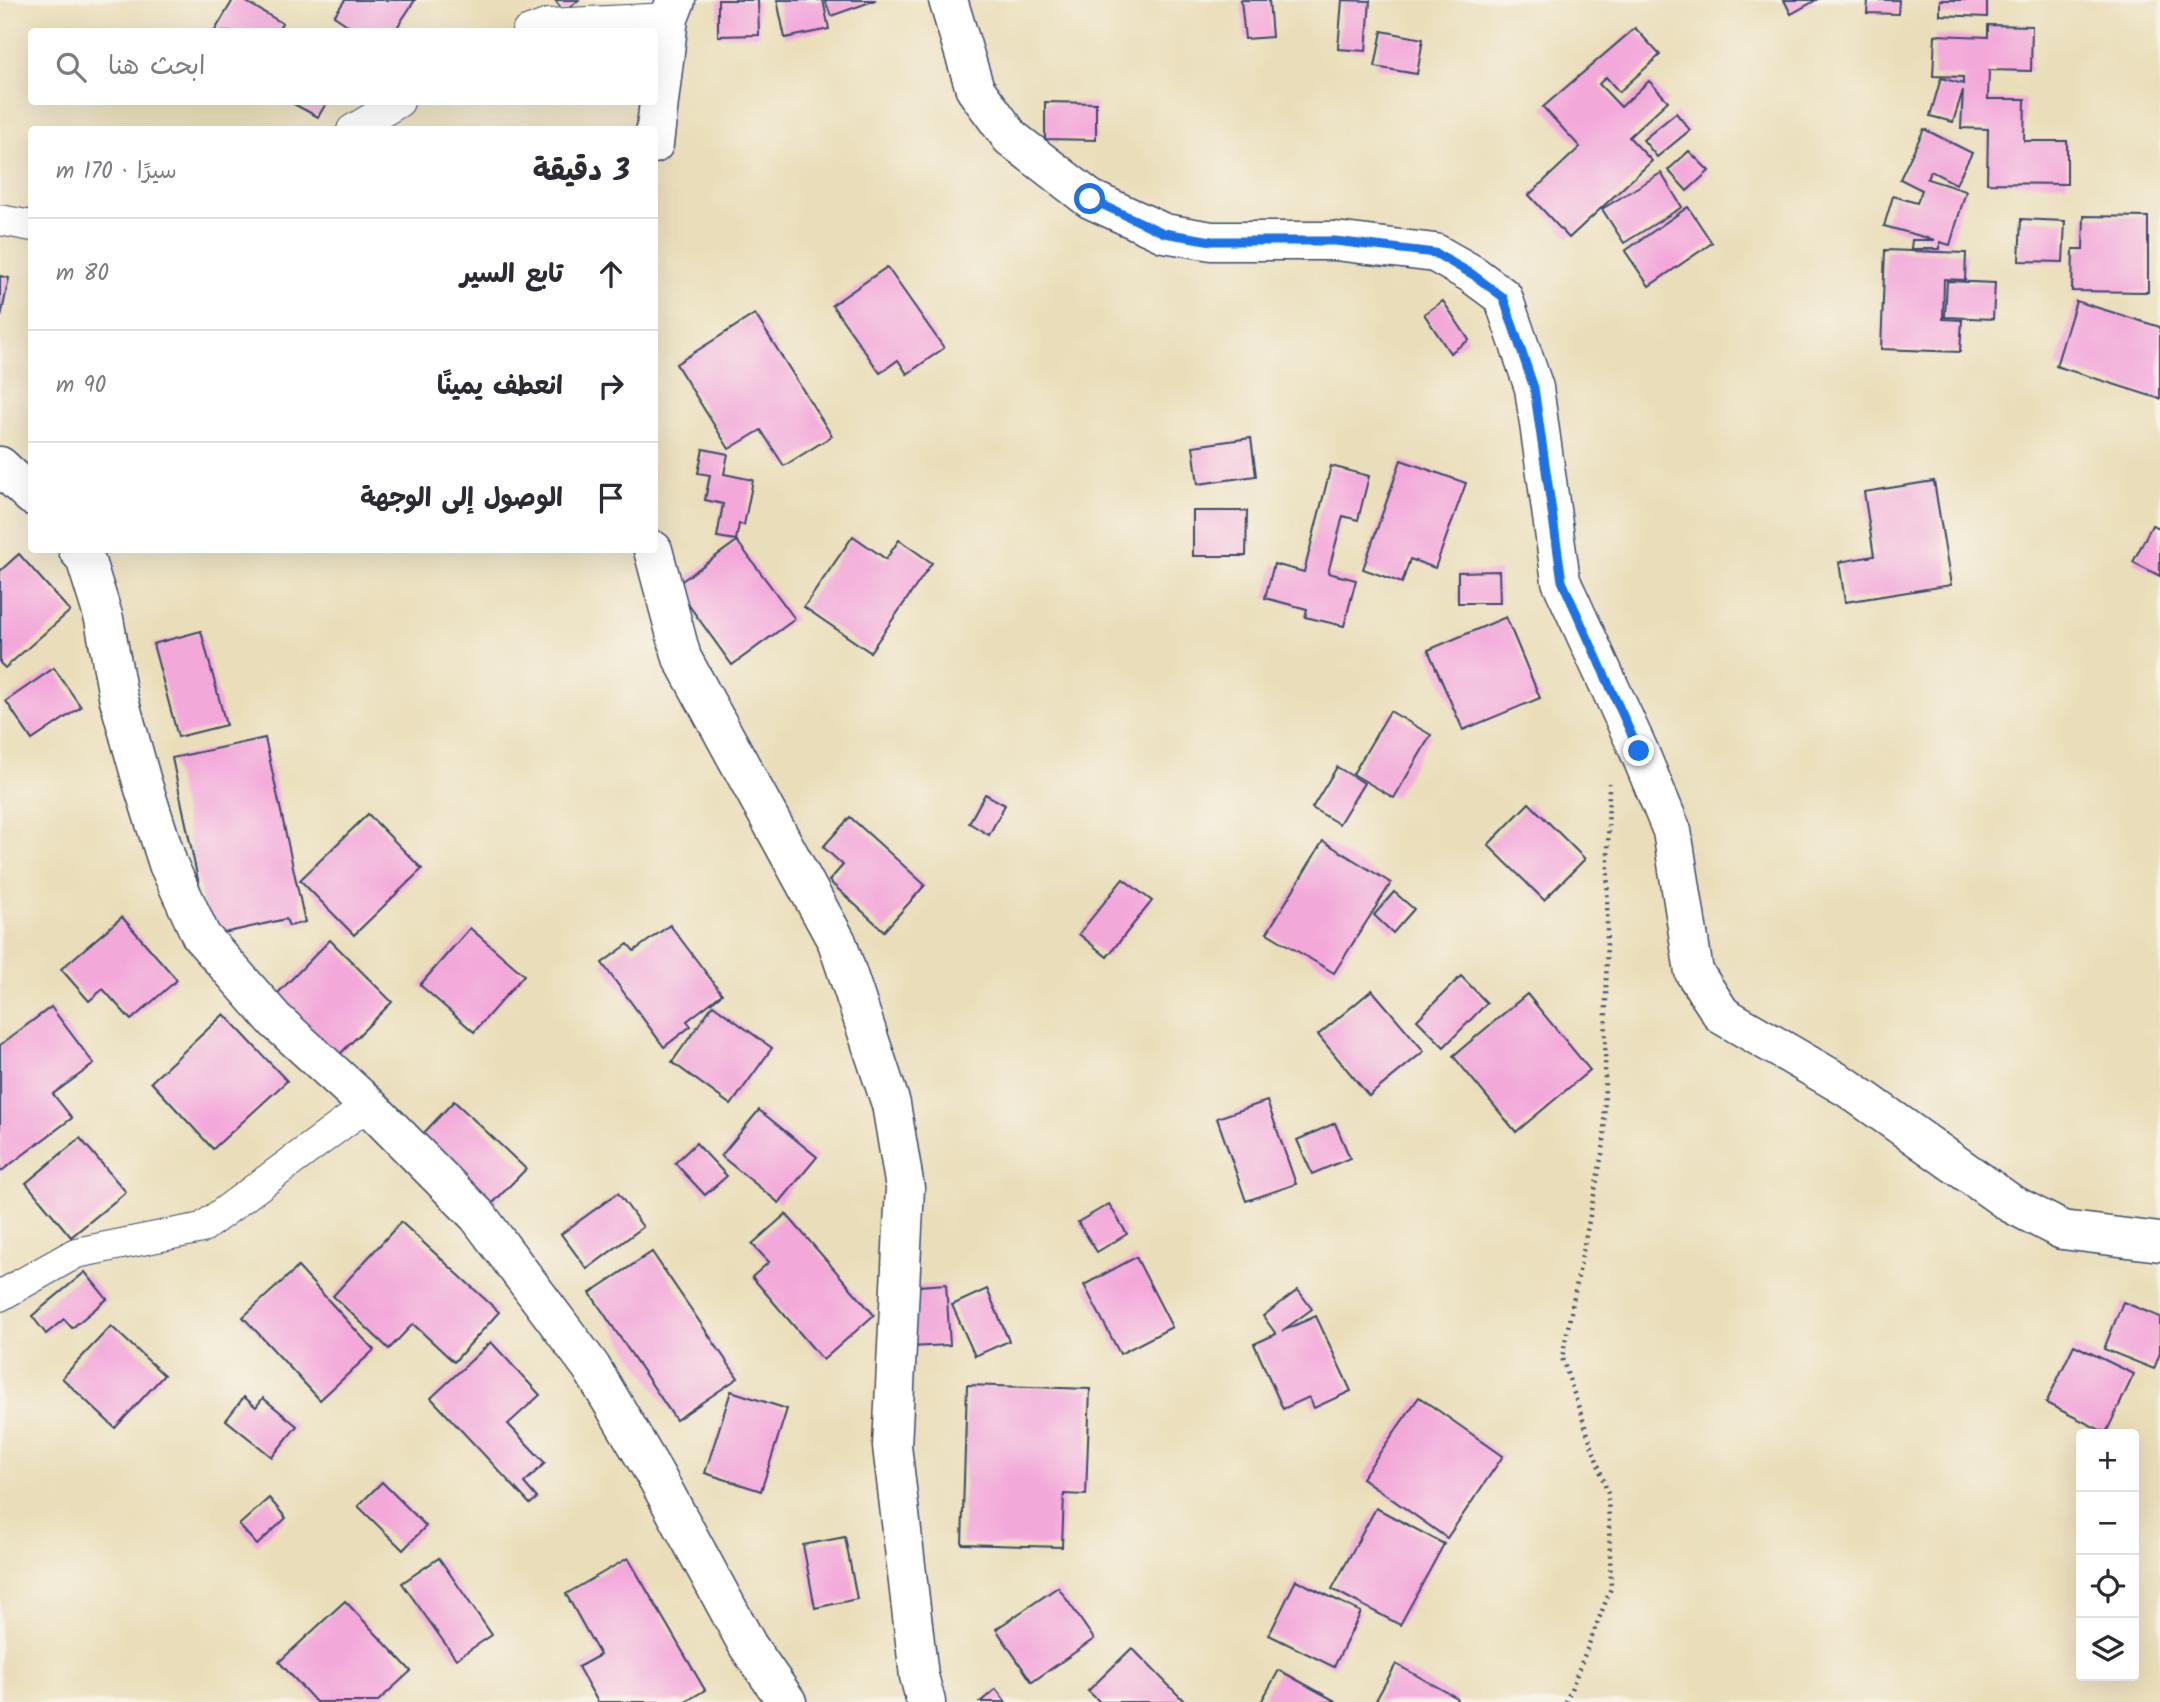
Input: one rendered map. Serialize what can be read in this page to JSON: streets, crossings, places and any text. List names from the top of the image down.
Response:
{
  "page": {
    "search": "ابحث هنا",
    "heading": ["3 دقيقة", "سيرًا · 170 m"],
    "list": [
      ["تابع السير", "80 m"],
      ["انعطف يمينًا", "90 m"],
      "الوصول إلى الوجهة"
    ],
    "map_buttons": ["+", "−"]
  }
}
